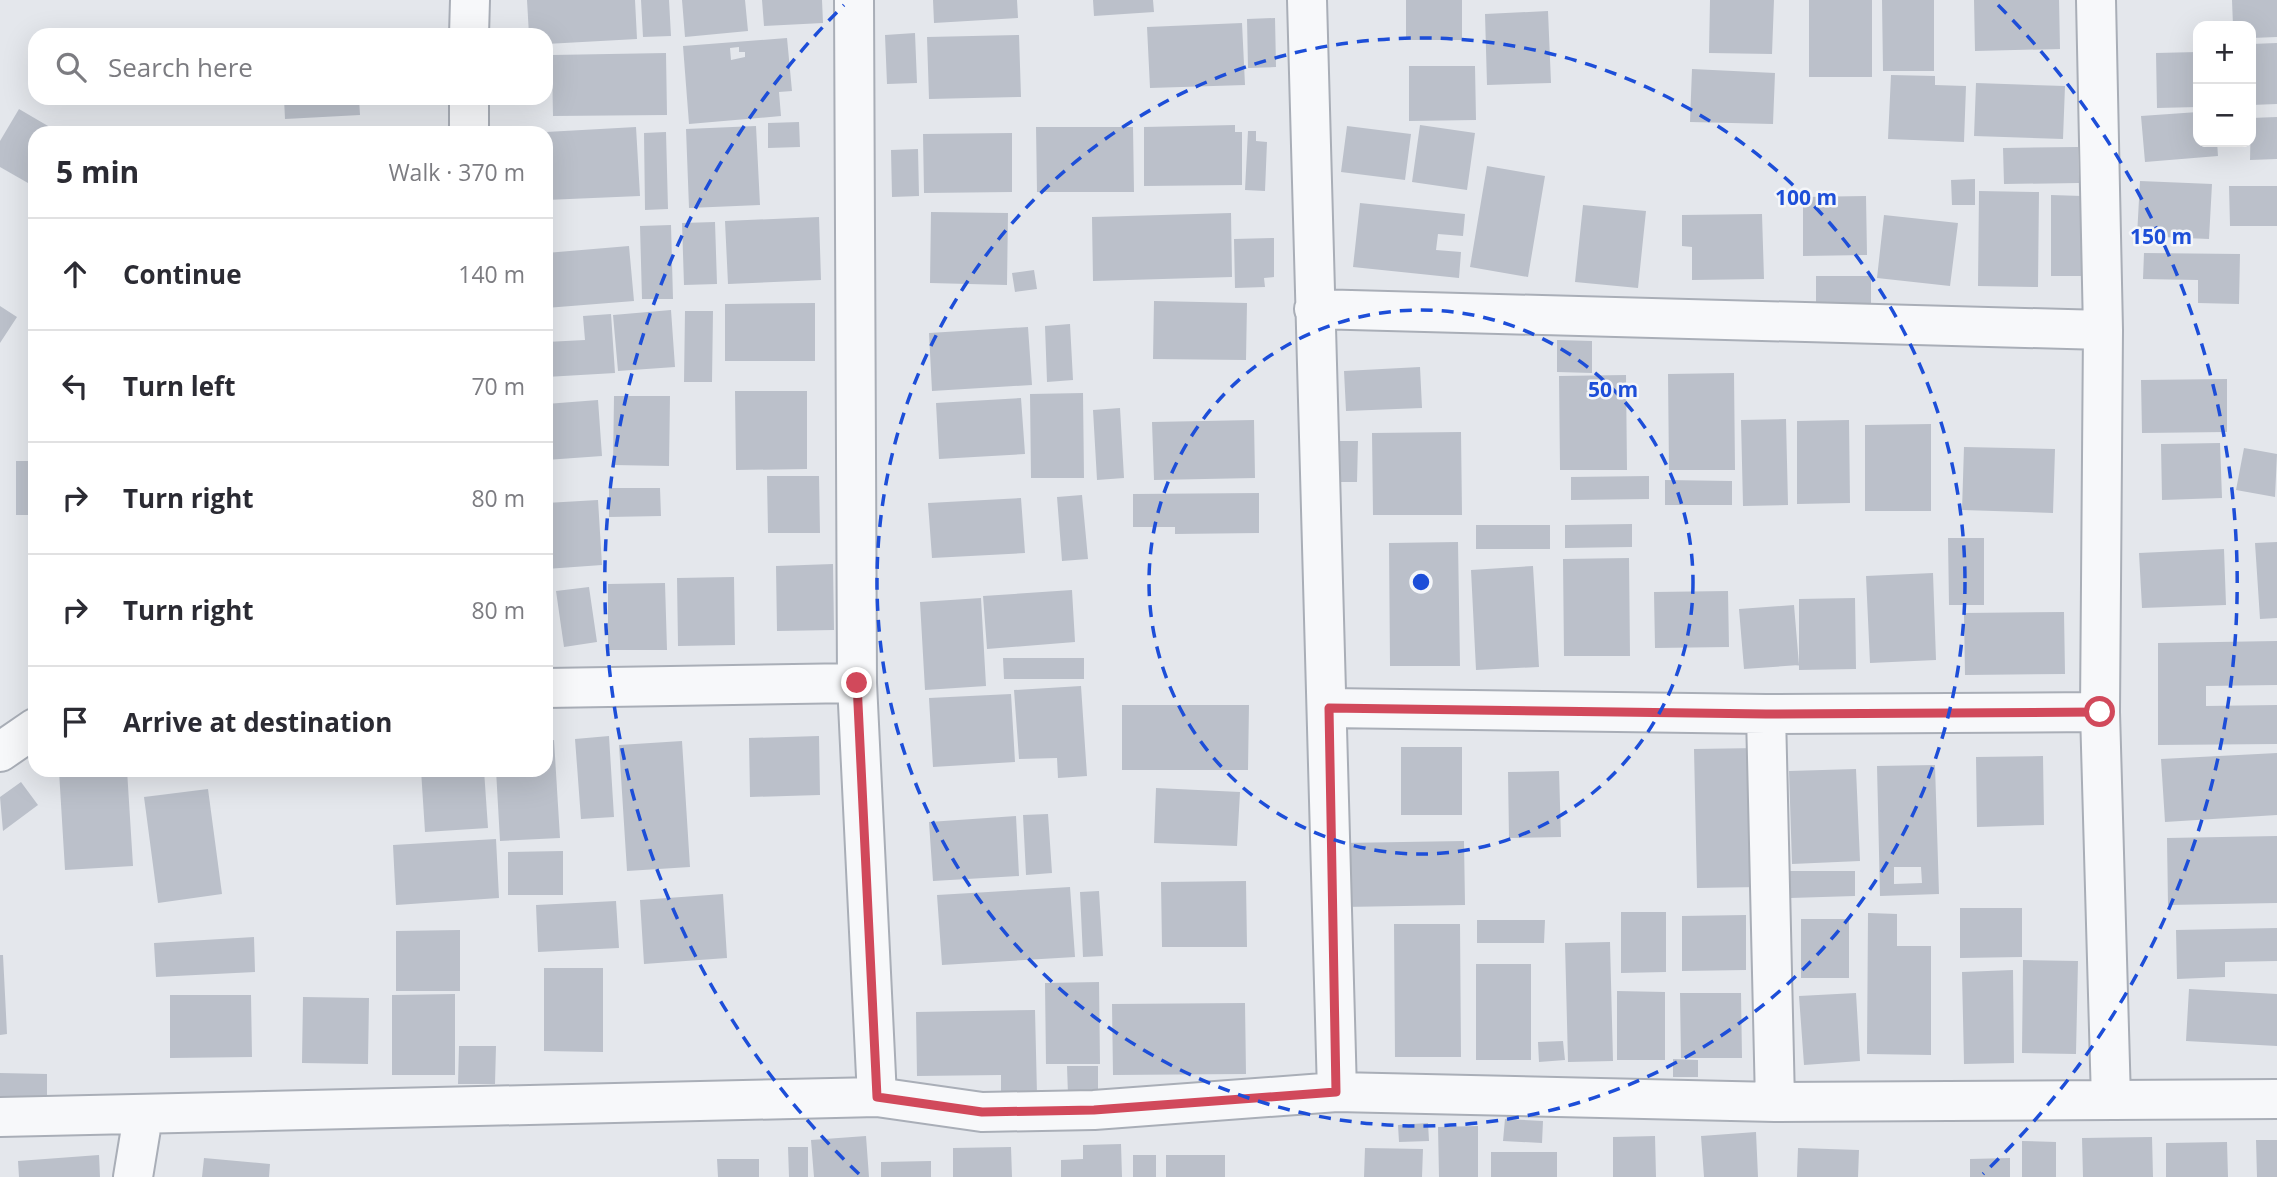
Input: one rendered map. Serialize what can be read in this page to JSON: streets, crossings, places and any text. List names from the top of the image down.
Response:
{
  "page": {
    "map_buttons": ["+", "−"],
    "search": "Search here",
    "heading": ["5 min", "Walk · 370 m"],
    "list": [
      ["Continue", "140 m"],
      ["Turn left", "70 m"],
      ["Turn right", "80 m"],
      ["Turn right", "80 m"],
      "Arrive at destination"
    ]
  },
  "rings": ["100 m", "150 m", "50 m"]
}
